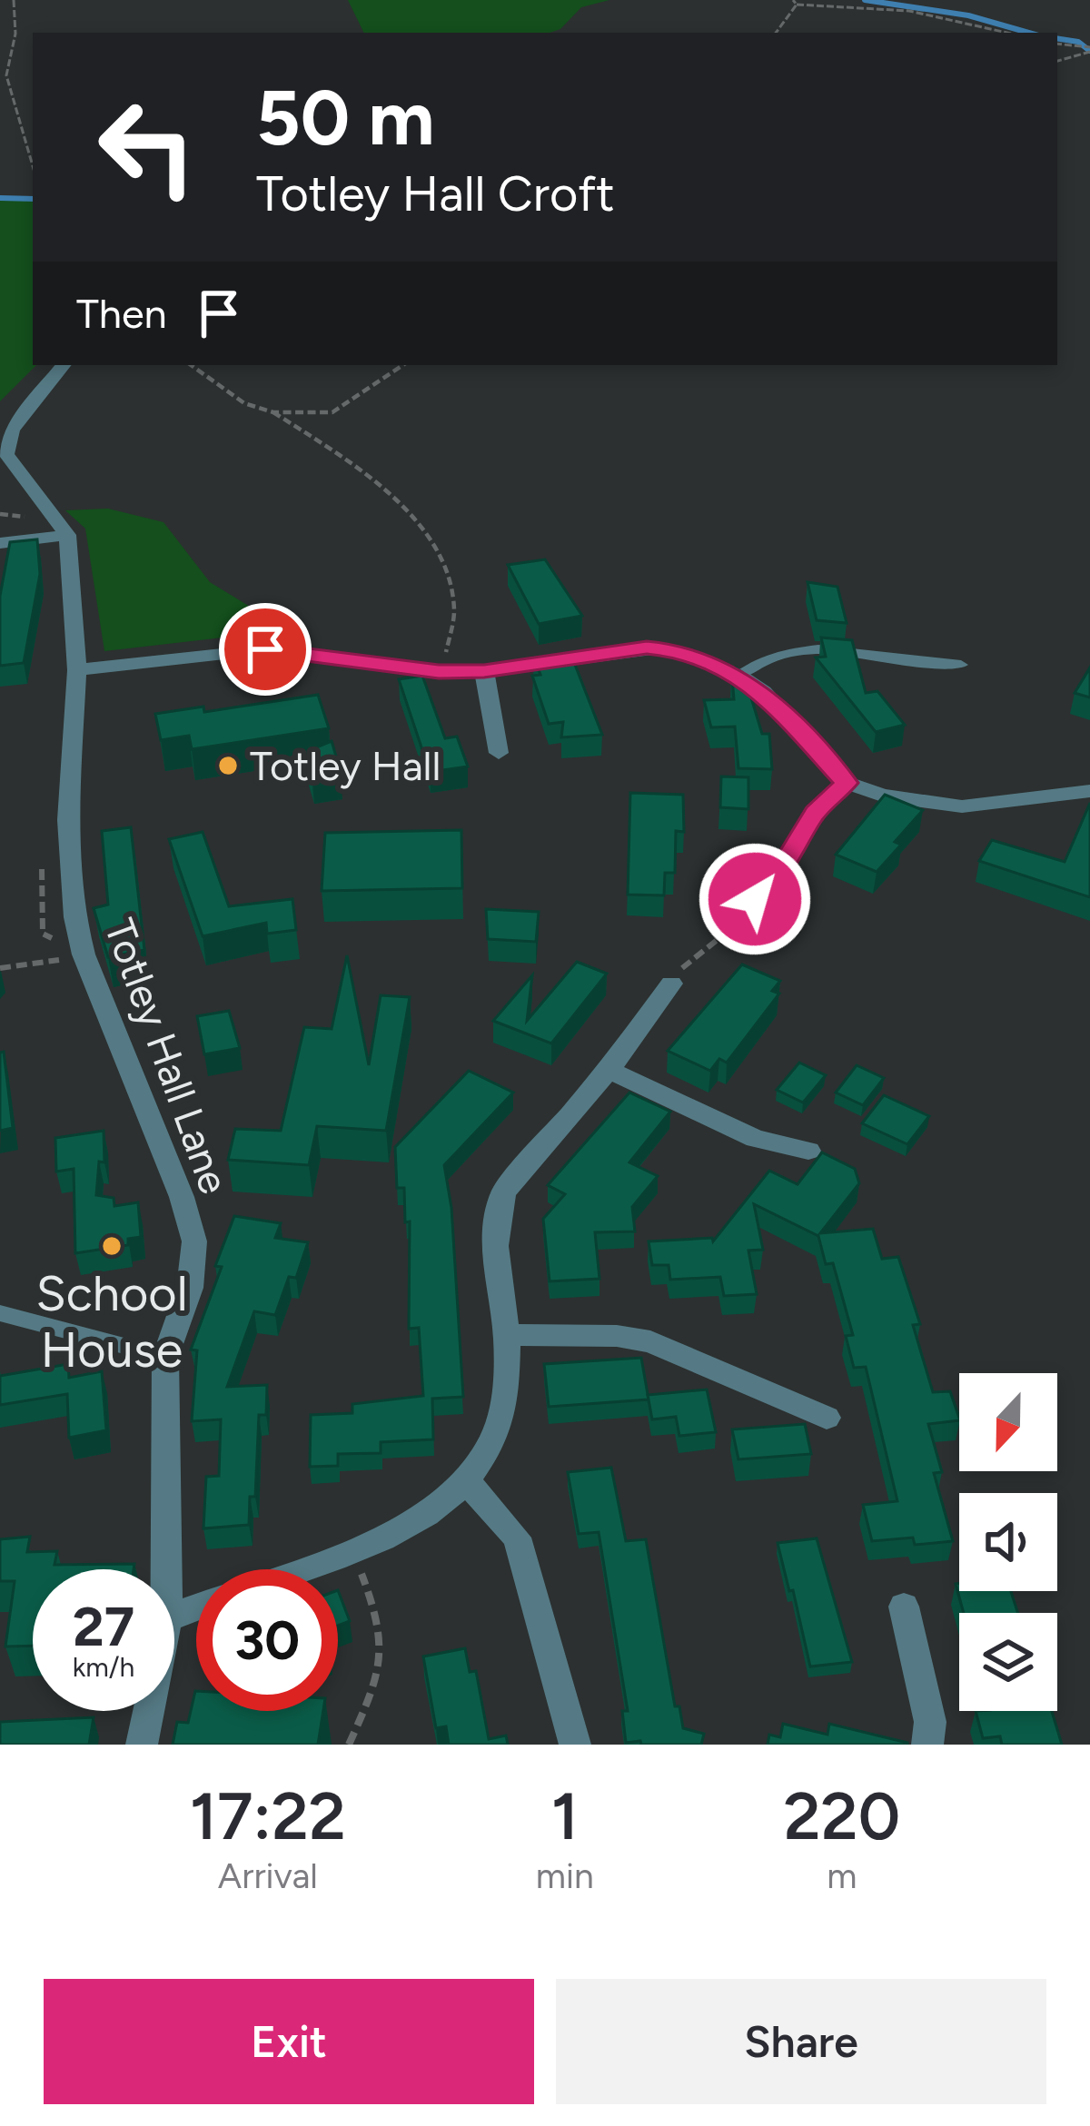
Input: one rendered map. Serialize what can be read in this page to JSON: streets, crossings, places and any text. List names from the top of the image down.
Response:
{
  "streets": {
    "street": ["Totley Hall Lane"]
  },
  "places": ["Totley Hall", "School House"],
  "north": "bottom",
  "page": {
    "turn": ["50 m", "Totley Hall Croft"],
    "then": "Then",
    "speed": "27 km/h",
    "limit": "30",
    "eta": [
      "17:22",
      "Arrival",
      "1",
      "min",
      "220",
      "m"
    ],
    "buttons": ["Exit", "Share"]
  }
}
